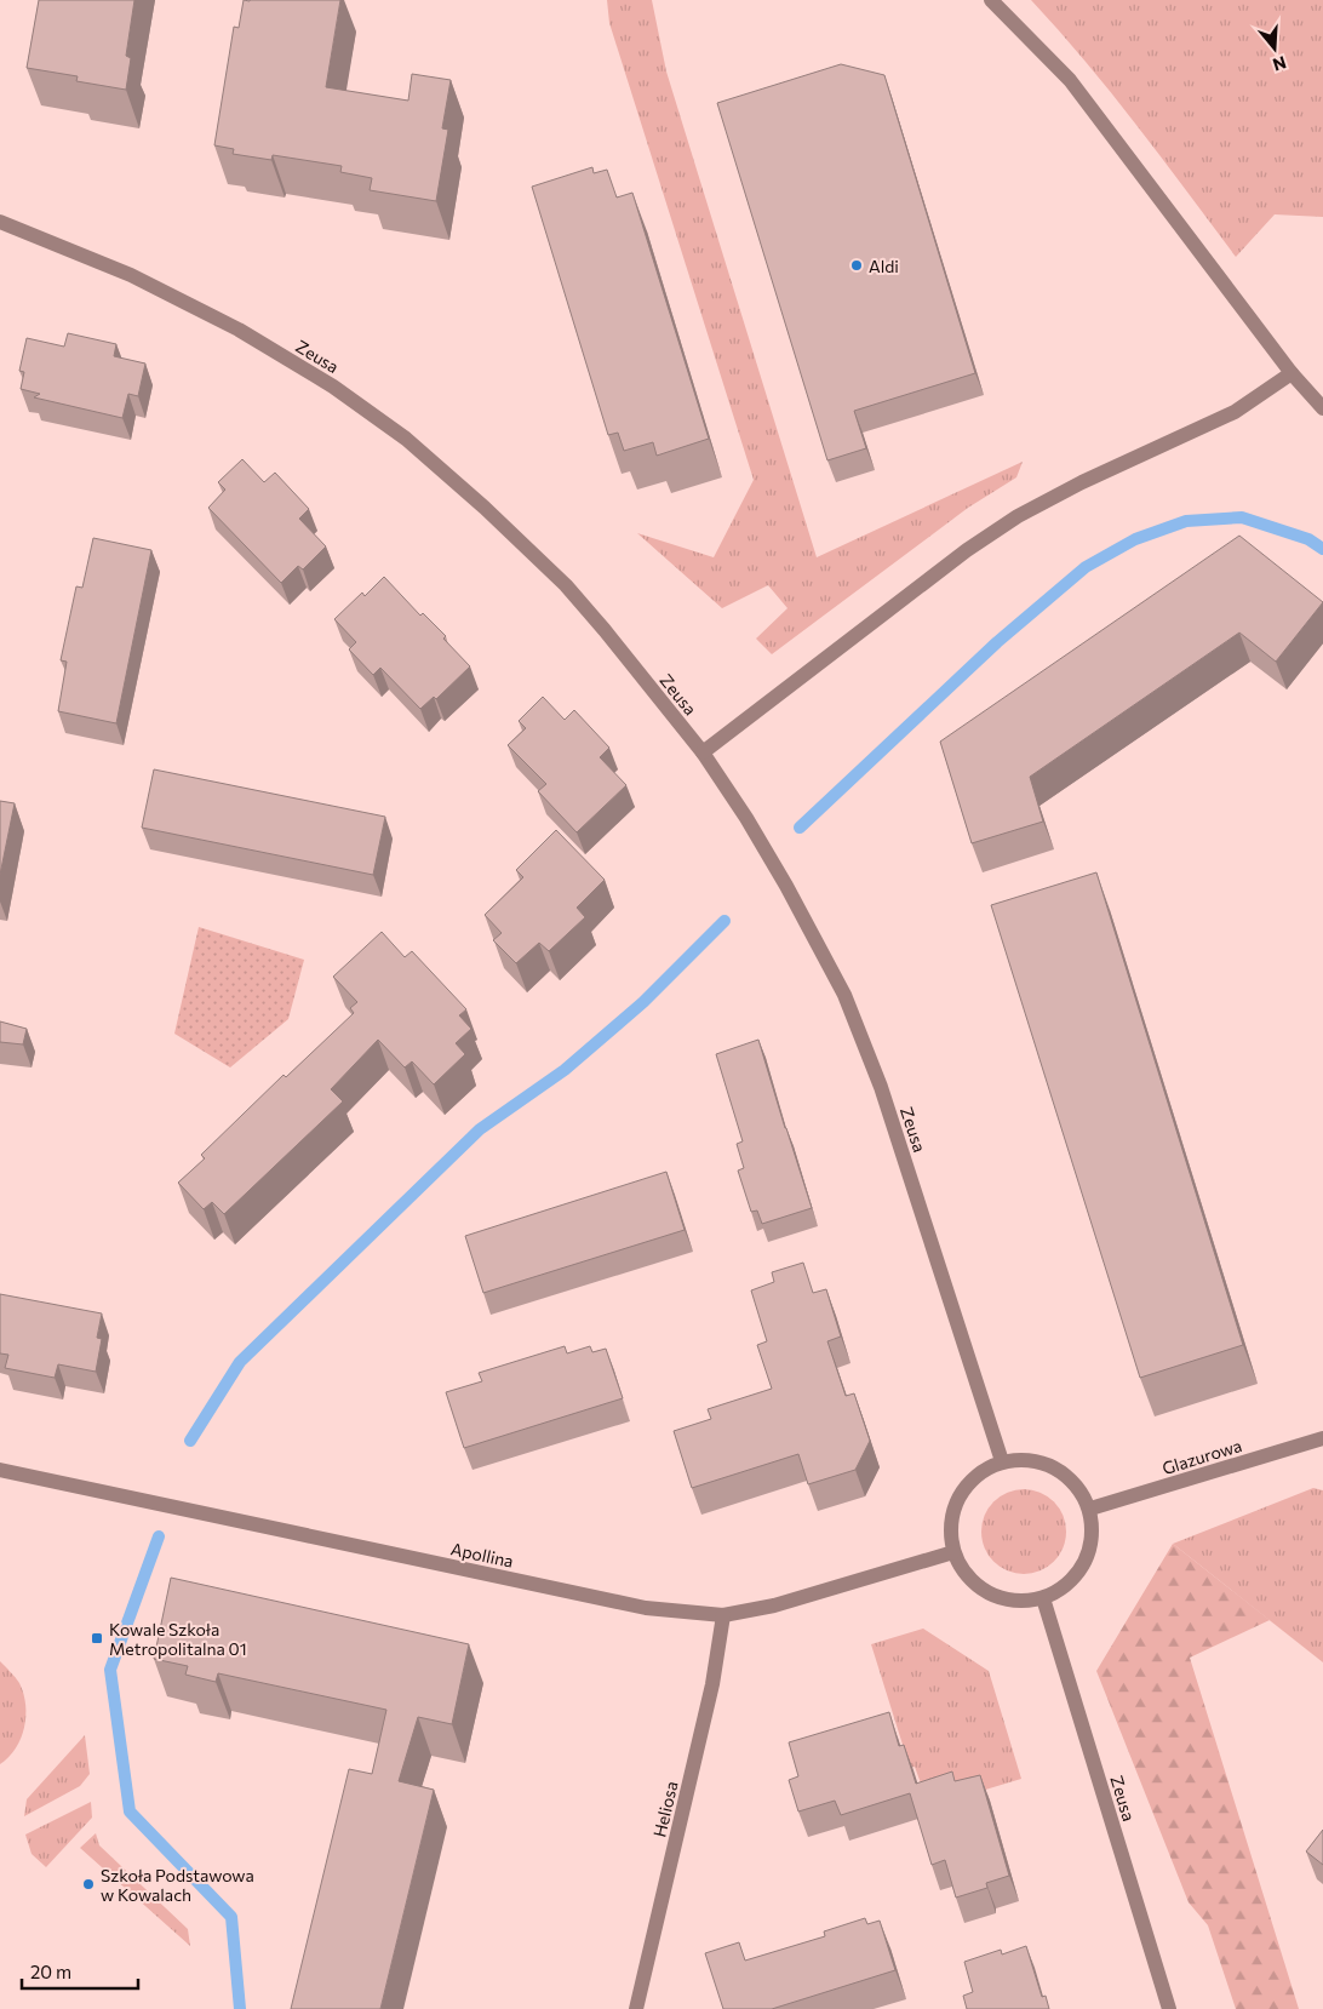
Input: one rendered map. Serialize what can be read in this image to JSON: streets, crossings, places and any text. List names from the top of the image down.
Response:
{
  "streets": {
    "street": [
      "Zeusa",
      "Glazurowa",
      "Apollina",
      "Heliosa"
    ]
  },
  "crossings": [
    ["Zeusa", "Glazurowa"],
    ["Zeusa", "Apollina"],
    ["Glazurowa", "Apollina"],
    ["Apollina", "Heliosa"]
  ],
  "places": {
    "other": ["Aldi", "Szkoła Podstawowa w Kowalach"],
    "transit": ["Kowale Szkoła Metropolitalna 01"]
  },
  "scale_bar": "20 m",
  "north": "bottom"
}
